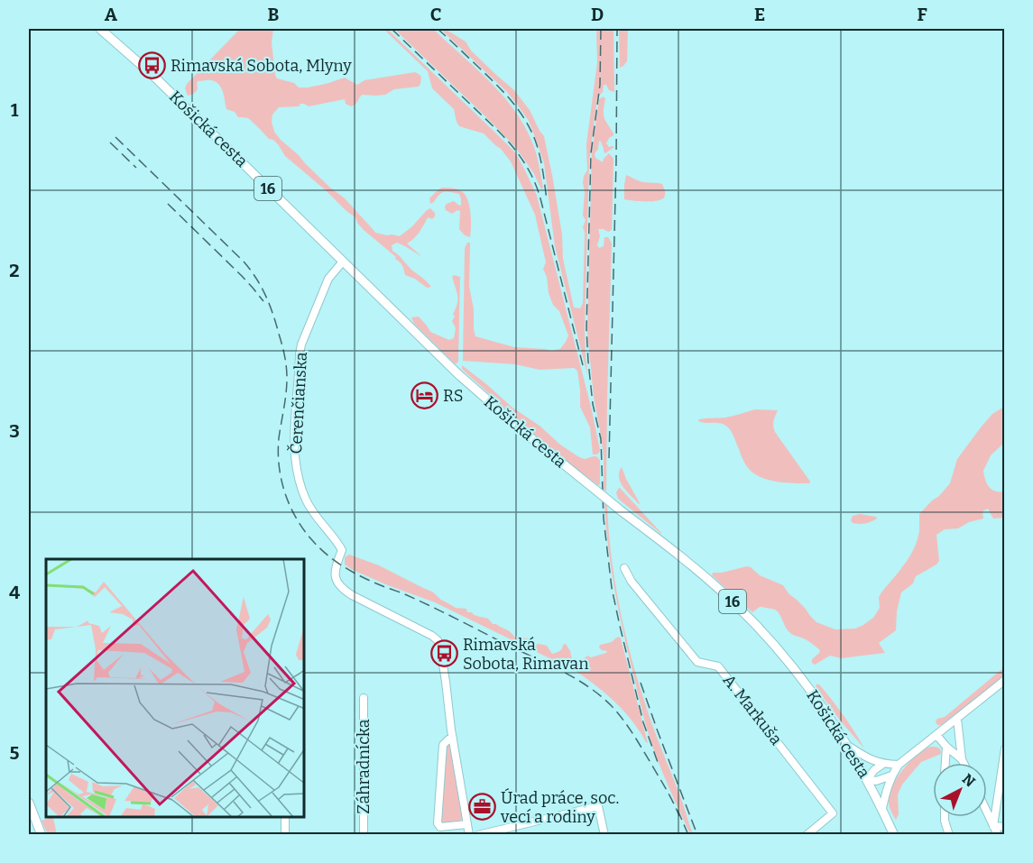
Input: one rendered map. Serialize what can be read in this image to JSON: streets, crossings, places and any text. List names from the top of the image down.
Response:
{
  "streets": {
    "main road": ["Košická cesta", "16"],
    "street": ["Čerenčianska", "A. Markuša", "Záhradnícka"]
  },
  "crossings": [
    ["Košická cesta", "Čerenčianska"]
  ],
  "places": {
    "bus stop": ["Rimavská Sobota, Mlyny", "Rimavská Sobota, Rimavan"],
    "hotel": ["RS"],
    "office": ["Úrad práce, soc. vecí a rodiny"]
  },
  "north": "top right",
  "grid": {
    "columns": [
      "A",
      "B",
      "C",
      "D",
      "E",
      "F"
    ],
    "rows": [
      "1",
      "2",
      "3",
      "4",
      "5"
    ]
  }
}
